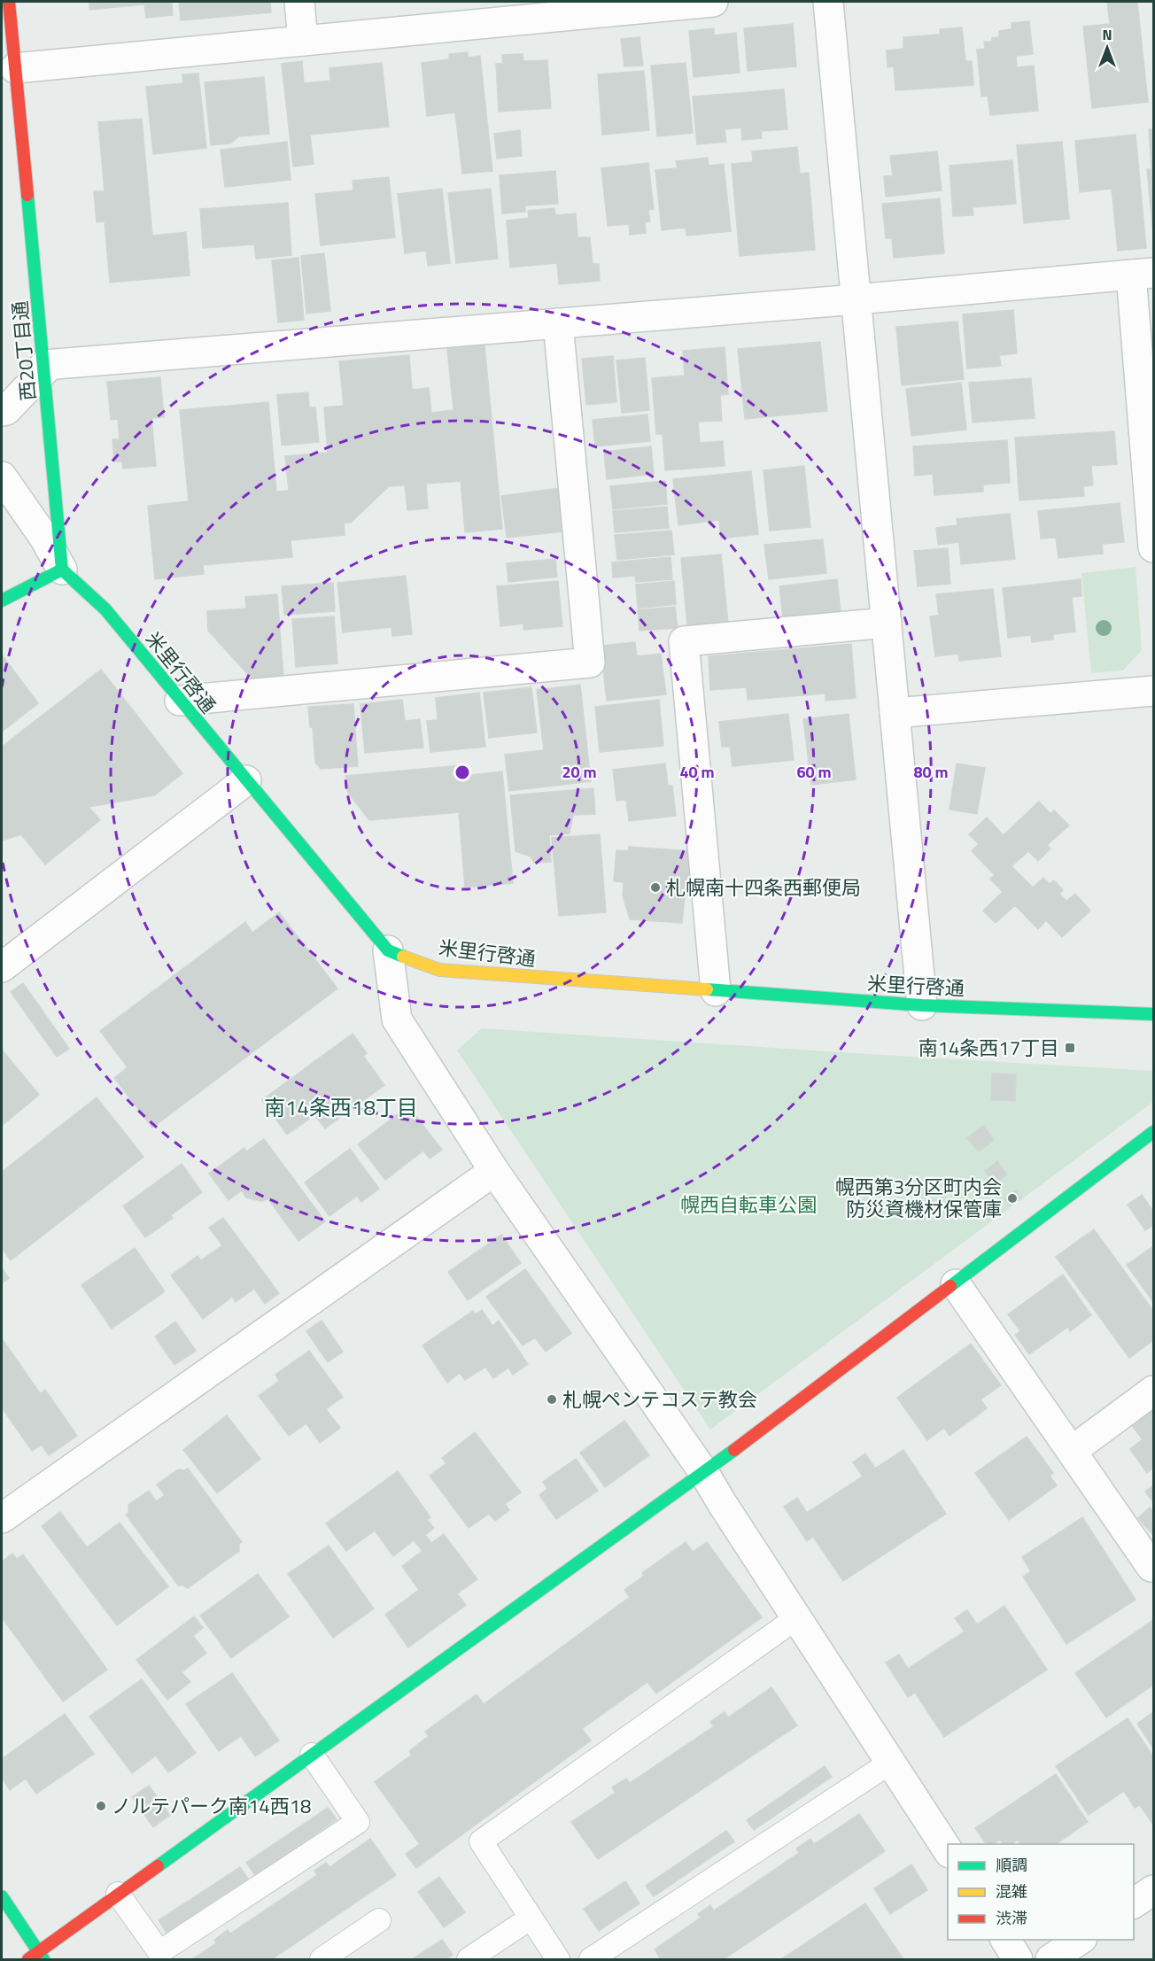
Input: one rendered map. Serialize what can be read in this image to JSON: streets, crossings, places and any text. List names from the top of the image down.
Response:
{
  "streets": {
    "street": ["西20丁目通", "米里行啓通"]
  },
  "crossings": [
    ["西20丁目通", "米里行啓通"]
  ],
  "districts": ["南14条西18丁目"],
  "parks": ["幌西自転車公園"],
  "places": {
    "other": [
      "札幌南十四条西郵便局",
      "幌西第3分区町内会 防災資機材保管庫",
      "札幌ペンテコステ教会",
      "ノルテパーク南14西18"
    ],
    "transit": ["南14条西17丁目"]
  },
  "legend": ["順調", "混雑", "渋滞"],
  "north": "top",
  "rings": [
    "20 m",
    "40 m",
    "60 m",
    "80 m"
  ]
}
